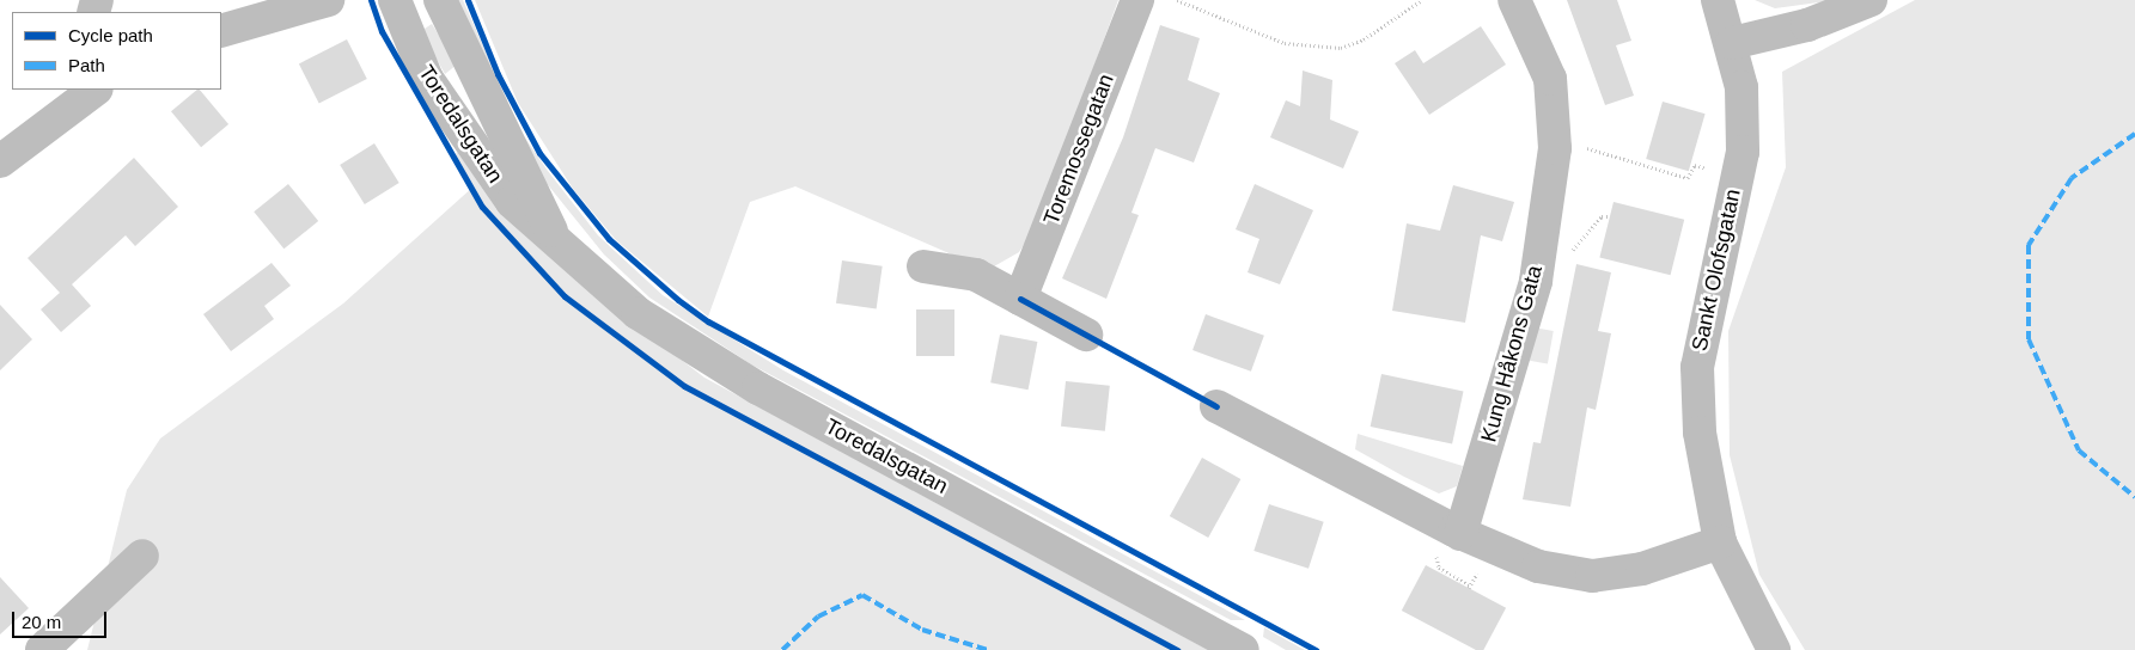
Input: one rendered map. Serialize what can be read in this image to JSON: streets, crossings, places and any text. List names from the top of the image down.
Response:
{
  "streets": {
    "street": [
      "Toredalsgatan",
      "Toremossegatan",
      "Sankt Olofsgatan",
      "Kung Håkons Gata"
    ]
  },
  "legend": ["Cycle path", "Path"],
  "scale_bar": "20 m"
}
